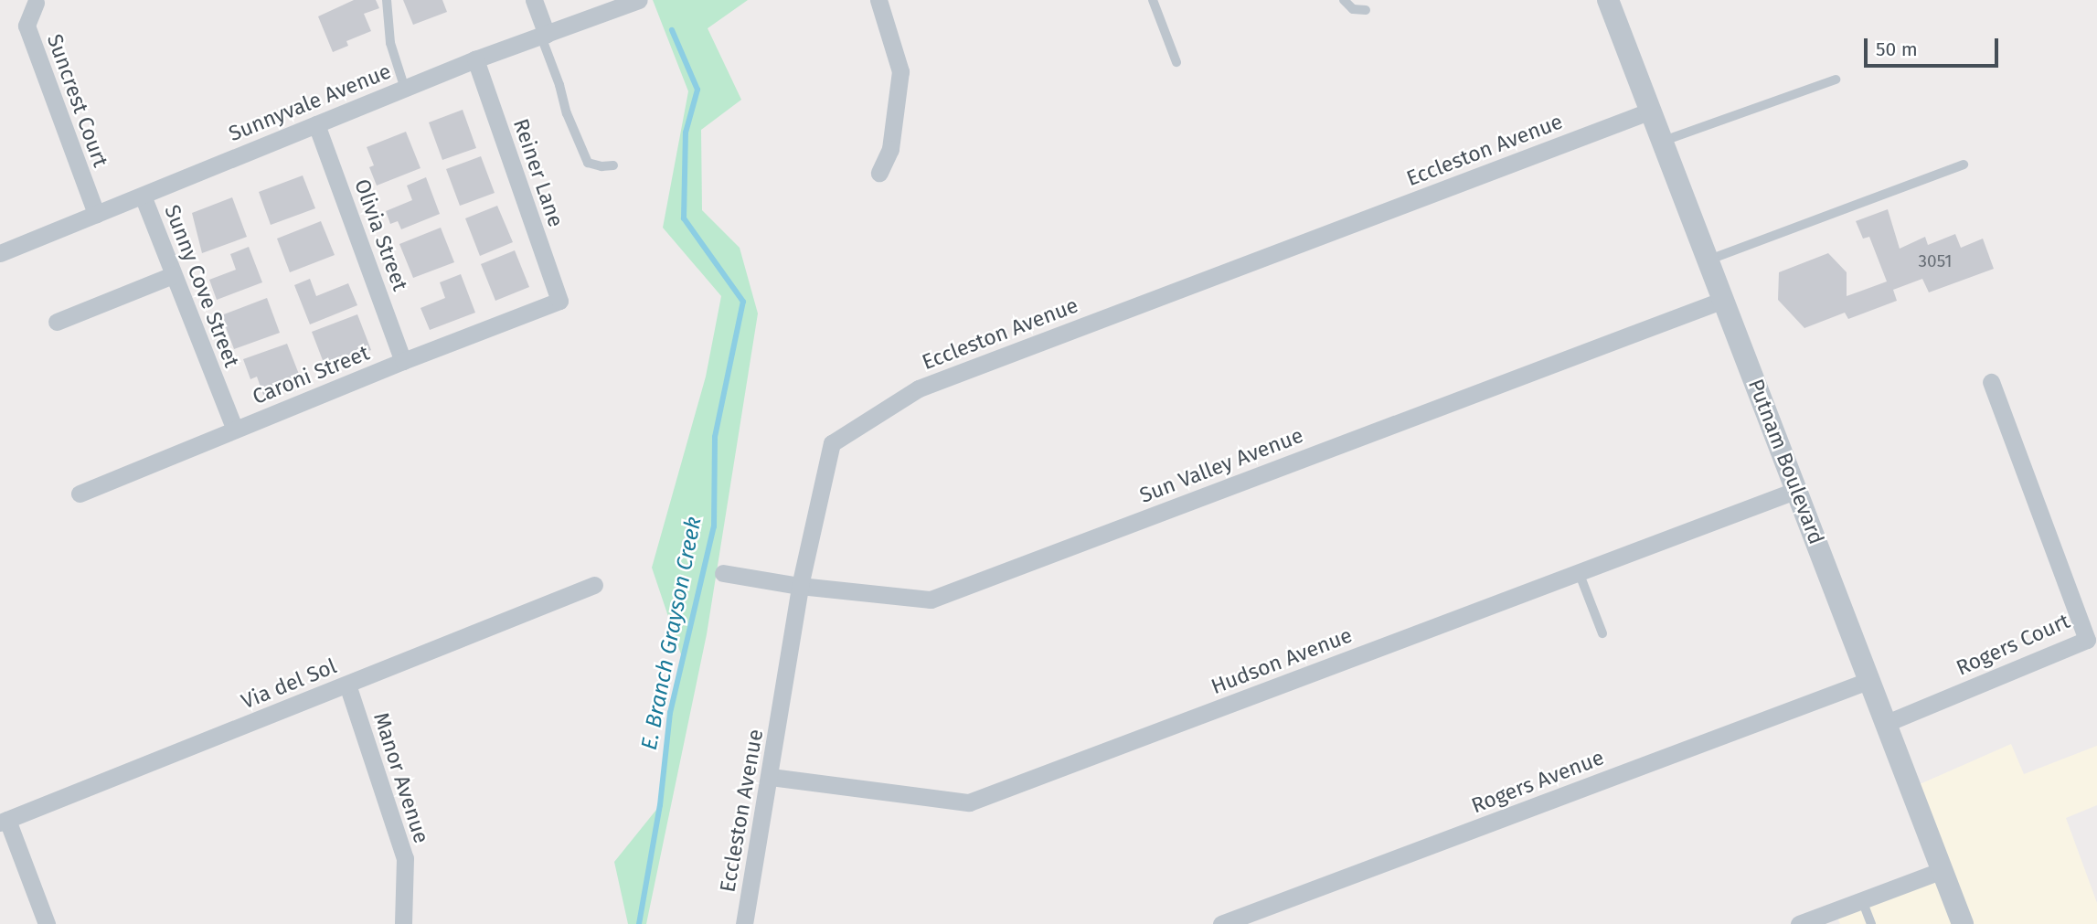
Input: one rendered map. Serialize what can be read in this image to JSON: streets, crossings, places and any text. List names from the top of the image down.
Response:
{
  "streets": {
    "street": [
      "Suncrest Court",
      "Sunnyvale Avenue",
      "Eccleston Avenue",
      "Reiner Lane",
      "Olivia Street",
      "Sunny Cove Street",
      "Caroni Street",
      "Putnam Boulevard",
      "Sun Valley Avenue",
      "Rogers Court",
      "Hudson Avenue",
      "Via del Sol",
      "Manor Avenue",
      "Rogers Avenue"
    ]
  },
  "crossings": [
    ["Suncrest Court", "Sunnyvale Avenue"],
    ["Sunnyvale Avenue", "Reiner Lane"],
    ["Sunnyvale Avenue", "Olivia Street"],
    ["Sunnyvale Avenue", "Sunny Cove Street"],
    ["Eccleston Avenue", "Putnam Boulevard"],
    ["Eccleston Avenue", "Sun Valley Avenue"],
    ["Eccleston Avenue", "Hudson Avenue"],
    ["Reiner Lane", "Caroni Street"],
    ["Olivia Street", "Caroni Street"],
    ["Sunny Cove Street", "Caroni Street"],
    ["Putnam Boulevard", "Sun Valley Avenue"],
    ["Putnam Boulevard", "Rogers Court"],
    ["Putnam Boulevard", "Hudson Avenue"],
    ["Putnam Boulevard", "Rogers Avenue"],
    ["Via del Sol", "Manor Avenue"]
  ],
  "water": ["E. Branch Grayson Creek"],
  "house_numbers": ["3051"],
  "scale_bar": "50 m"
}
